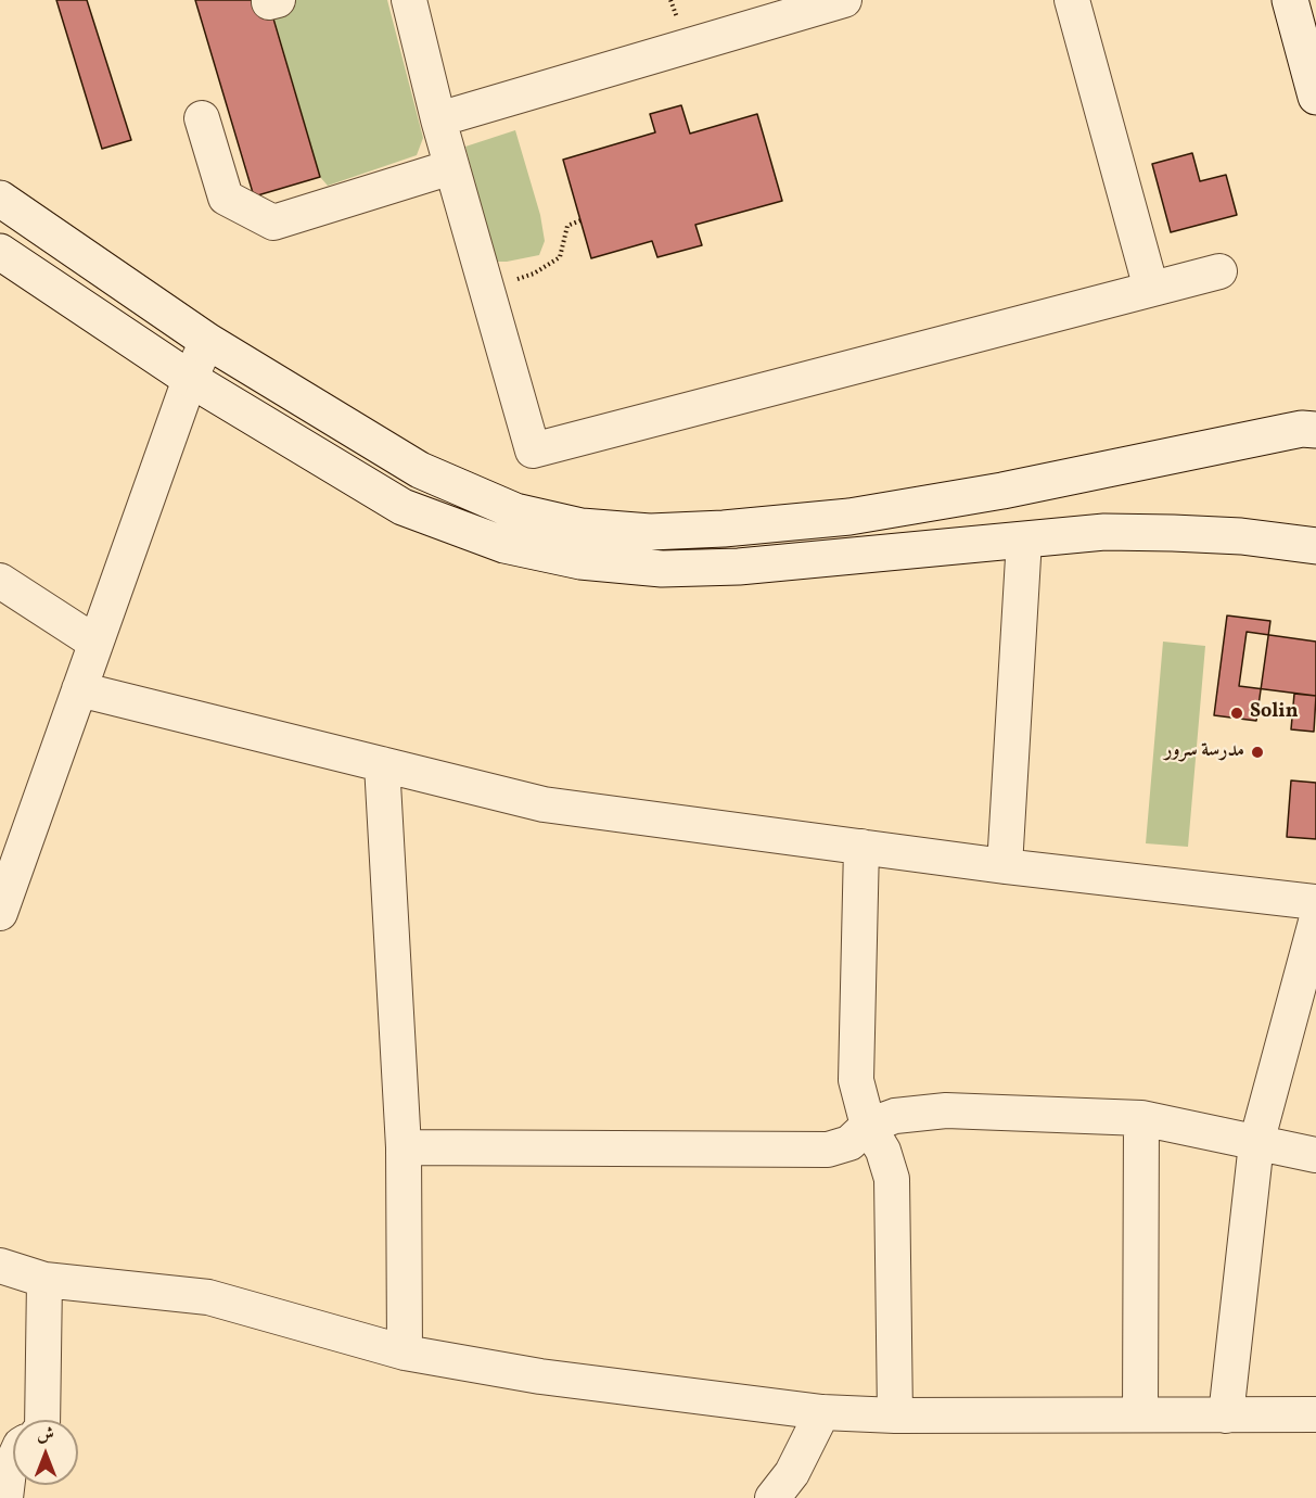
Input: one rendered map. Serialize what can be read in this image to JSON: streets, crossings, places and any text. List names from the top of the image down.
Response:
{
  "places": ["Solin", "مدرسة سرور"],
  "north": "top"
}
